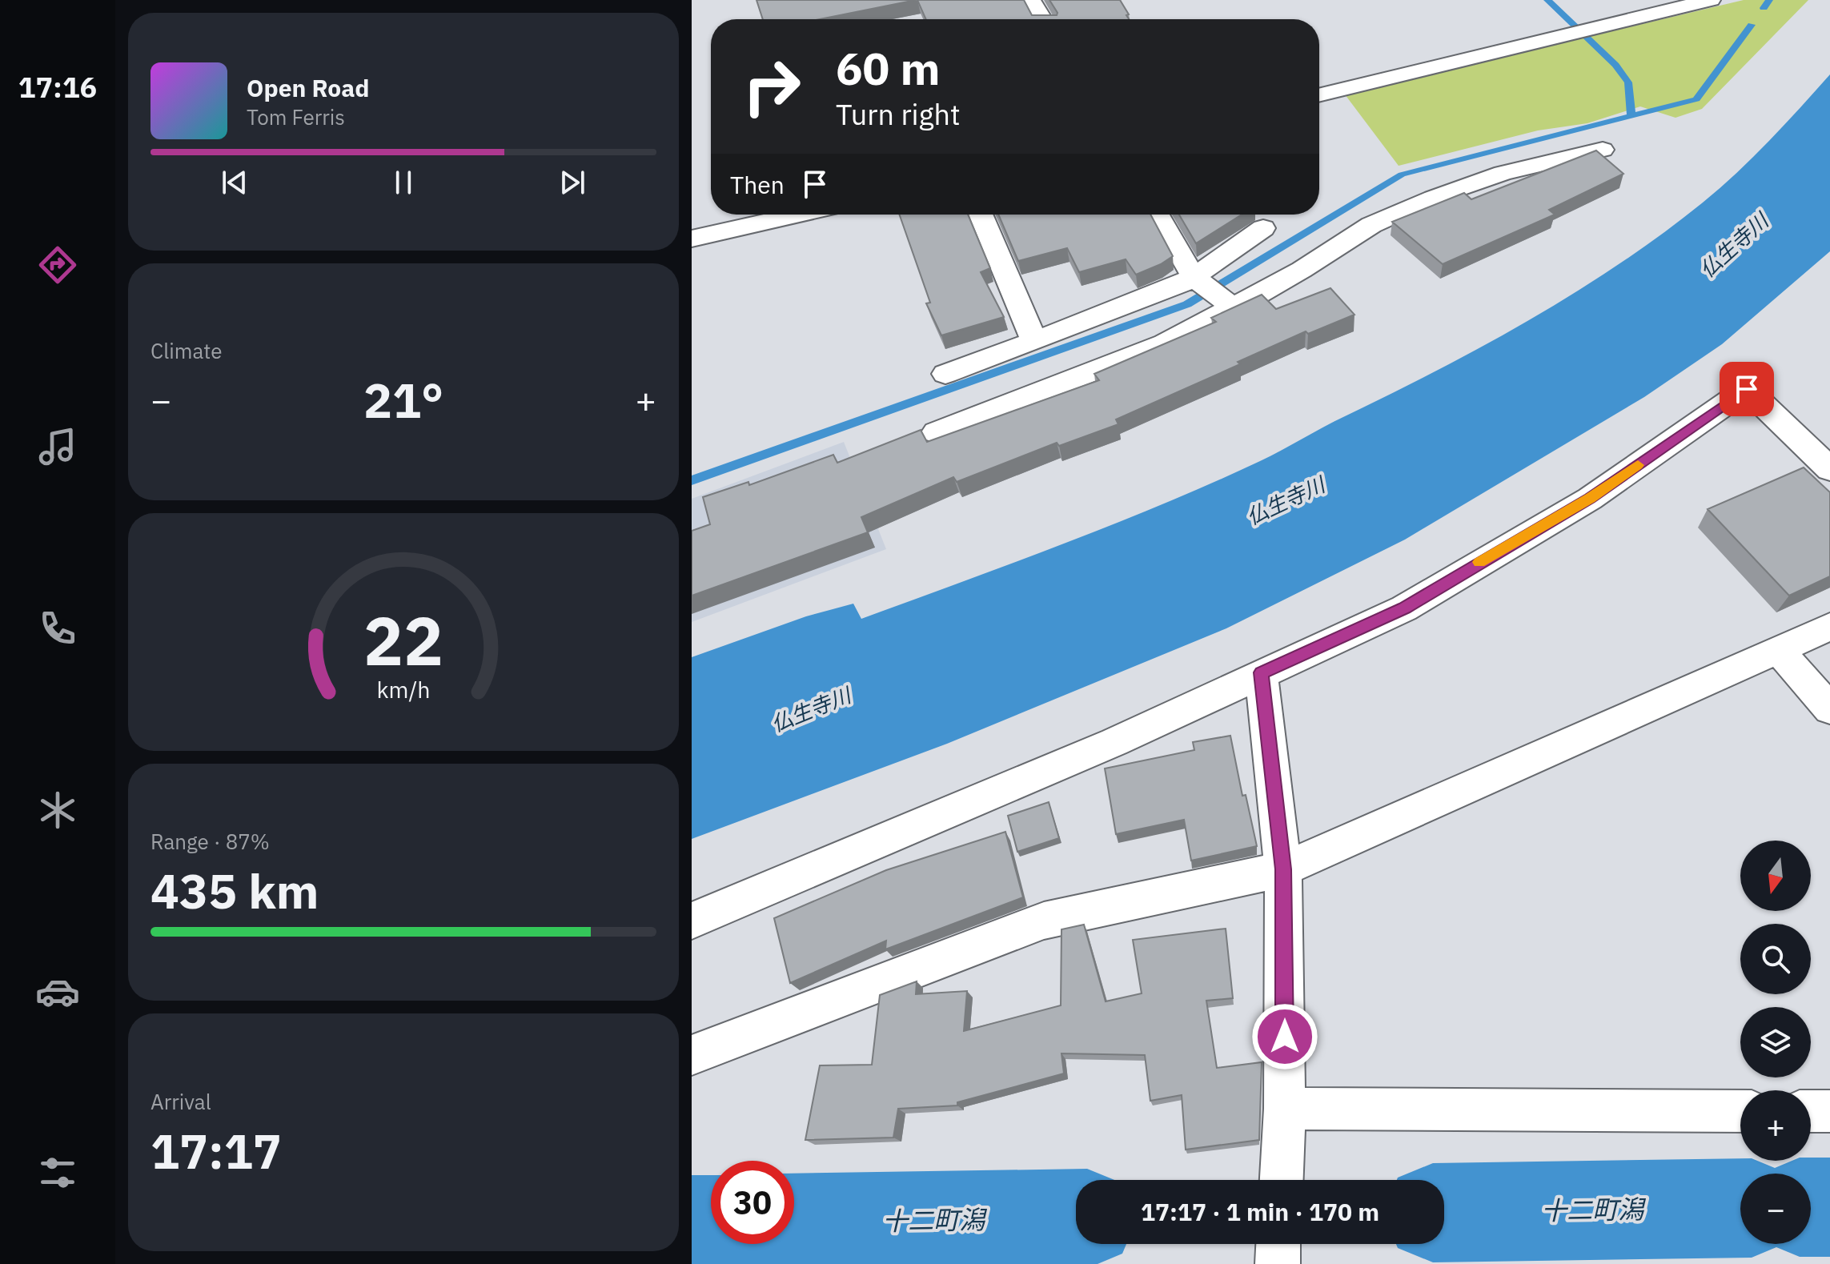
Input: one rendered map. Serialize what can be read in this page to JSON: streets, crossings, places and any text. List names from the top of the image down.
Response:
{
  "water": ["仏生寺川", "十二町潟"],
  "north": "bottom",
  "page": {
    "tabs": "17:16",
    "turn": ["60 m", "Turn right"],
    "song": ["Open Road", "Tom Ferris"],
    "then": "Then",
    "tile": [
      "Climate",
      ["Range · 87%", "435 km"],
      ["Arrival", "17:17"]
    ],
    "heat": ["−", "21°", "+"],
    "map_buttons": ["+", "−"],
    "limit": "30",
    "trip": "17:17 · 1 min · 170 m",
    "gauge": ["22", "km/h"]
  }
}
